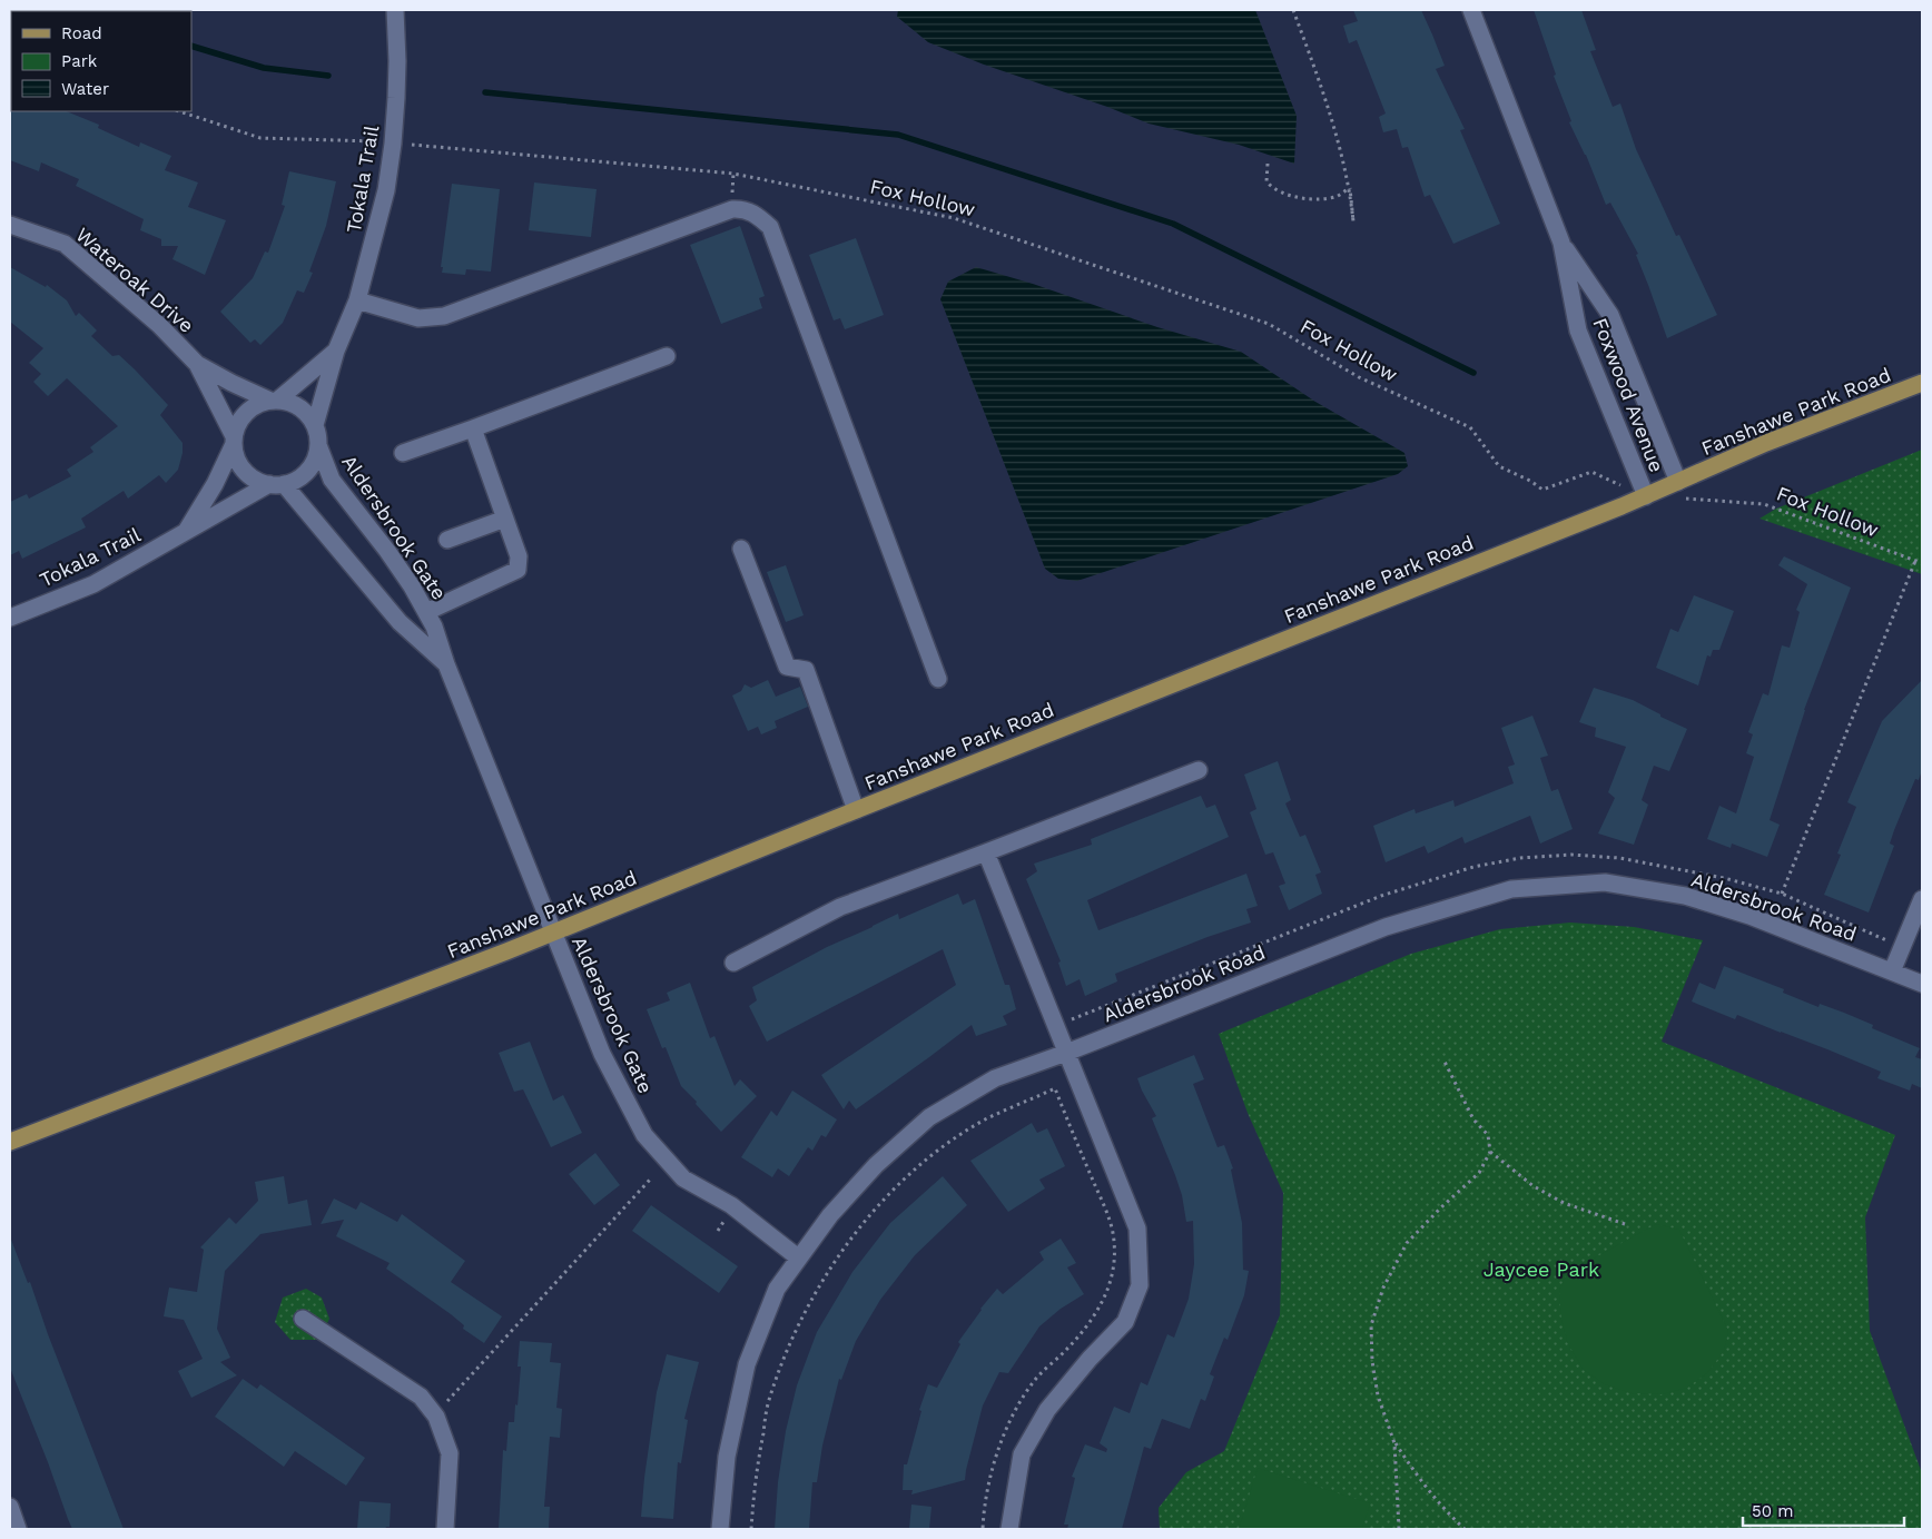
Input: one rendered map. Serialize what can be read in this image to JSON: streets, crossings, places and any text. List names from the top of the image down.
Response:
{
  "streets": {
    "main road": ["Fanshawe Park Road"],
    "street": [
      "Tokala Trail",
      "Wateroak Drive",
      "Foxwood Avenue",
      "Aldersbrook Gate",
      "Aldersbrook Road"
    ],
    "path": ["Fox Hollow"]
  },
  "crossings": [
    ["Tokala Trail", "Fox Hollow"],
    ["Tokala Trail", "Wateroak Drive"],
    ["Tokala Trail", "Aldersbrook Gate"],
    ["Fox Hollow", "Foxwood Avenue"],
    ["Fox Hollow", "Fanshawe Park Road"],
    ["Wateroak Drive", "Aldersbrook Gate"],
    ["Foxwood Avenue", "Fanshawe Park Road"],
    ["Fanshawe Park Road", "Aldersbrook Gate"],
    ["Aldersbrook Gate", "Aldersbrook Road"]
  ],
  "parks": ["Jaycee Park"],
  "legend": ["Road", "Park", "Water"],
  "scale_bar": "50 m"
}
